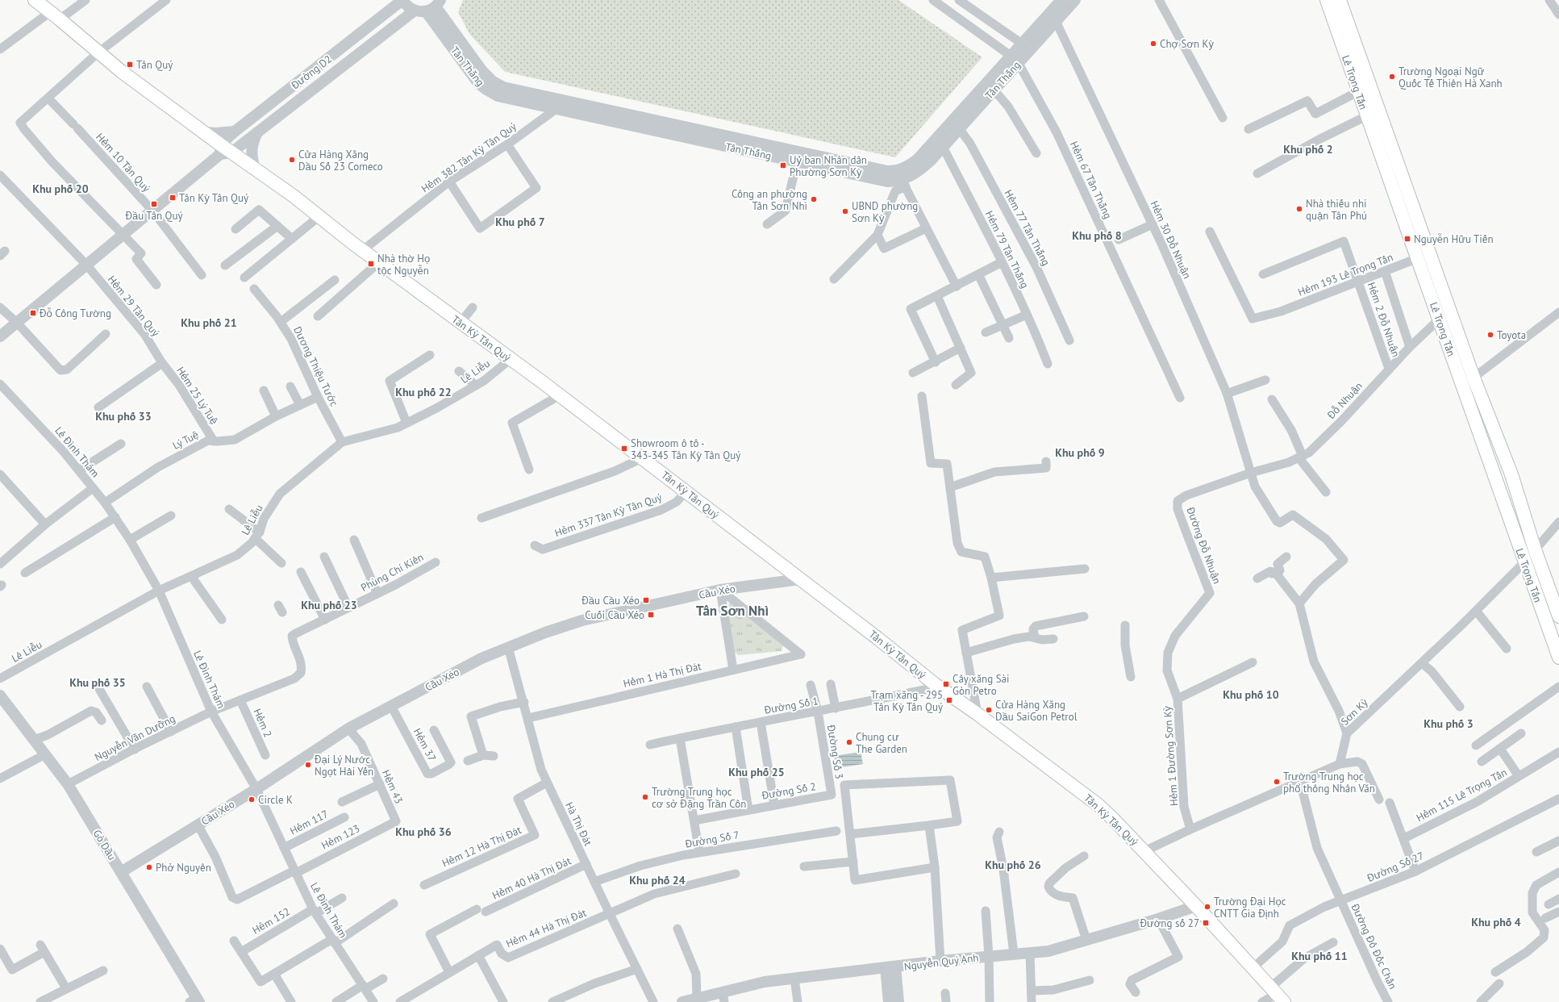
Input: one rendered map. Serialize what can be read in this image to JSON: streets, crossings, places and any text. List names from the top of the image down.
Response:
{
  "streets": {
    "main road": ["Lê Trọng Tấn", "Tân Kỳ Tân Quý"],
    "street": [
      "Tân Thắng",
      "Đường D2",
      "Hẻm 382 Tân Kỳ Tân Quý",
      "Hẻm 10 Tân Quý",
      "Hẻm 67 Tân Thắng",
      "Hẻm 77 Tân Thắng",
      "Hẻm 30 Đỗ Nhuận",
      "Hẻm 79 Tân Thắng",
      "Hẻm 193 Lê Trọng Tấn",
      "Hẻm 29 Tân Quý",
      "Hẻm 2 Đỗ Nhuận",
      "Dương Thiệu Tước",
      "Lê Liễu",
      "Hẻm 25 Lý Tuệ",
      "Đỗ Nhuận",
      "Lý Tuệ",
      "Lê Đình Thám",
      "Hẻm 337 Tân Kỳ Tân Quý",
      "Đường Đỗ Nhuận",
      "Phùng Chí Kiên",
      "Cầu Xéo",
      "Hẻm 1 Hà Thị Đát",
      "Đường Số 1",
      "Sơn Kỳ",
      "Hẻm 2",
      "Nguyễn Văn Dưỡng",
      "Hẻm 37",
      "Đường Số 3",
      "Hẻm 1 Đường Sơn Kỳ",
      "Hẻm 43",
      "Đường Số 2",
      "Hẻm 115 Lê Trọng Tấn",
      "Hẻm 117",
      "Hà Thị Đát",
      "Hẻm 123",
      "Đường Số 7",
      "Gò Dầu",
      "Hẻm 12 Hà Thị Đát",
      "Đường Số 27",
      "Hẻm 40 Hà Thị Đát",
      "Hẻm 152",
      "Hẻm 44 Hà Thị Đát",
      "Đường Đô Đốc Chấn",
      "Nguyễn Quý Anh"
    ]
  },
  "crossings": [
    ["Tân Thắng", "Đường D2"],
    ["Tân Thắng", "Hẻm 382 Tân Kỳ Tân Quý"],
    ["Tân Thắng", "Hẻm 67 Tân Thắng"],
    ["Tân Thắng", "Hẻm 77 Tân Thắng"],
    ["Tân Thắng", "Hẻm 30 Đỗ Nhuận"],
    ["Tân Thắng", "Hẻm 79 Tân Thắng"],
    ["Đường D2", "Tân Kỳ Tân Quý"],
    ["Lê Trọng Tấn", "Hẻm 193 Lê Trọng Tấn"],
    ["Lê Trọng Tấn", "Đỗ Nhuận"],
    ["Lê Trọng Tấn", "Sơn Kỳ"],
    ["Hẻm 382 Tân Kỳ Tân Quý", "Tân Kỳ Tân Quý"],
    ["Hẻm 30 Đỗ Nhuận", "Đỗ Nhuận"],
    ["Hẻm 30 Đỗ Nhuận", "Đường Đỗ Nhuận"],
    ["Hẻm 193 Lê Trọng Tấn", "Hẻm 2 Đỗ Nhuận"],
    ["Hẻm 29 Tân Quý", "Hẻm 25 Lý Tuệ"],
    ["Hẻm 2 Đỗ Nhuận", "Đỗ Nhuận"],
    ["Tân Kỳ Tân Quý", "Lê Liễu"],
    ["Tân Kỳ Tân Quý", "Hẻm 337 Tân Kỳ Tân Quý"],
    ["Tân Kỳ Tân Quý", "Cầu Xéo"],
    ["Tân Kỳ Tân Quý", "Đường Số 1"],
    ["Tân Kỳ Tân Quý", "Đường Số 27"],
    ["Tân Kỳ Tân Quý", "Nguyễn Quý Anh"],
    ["Dương Thiệu Tước", "Lê Liễu"],
    ["Dương Thiệu Tước", "Lý Tuệ"],
    ["Lê Liễu", "Lê Đình Thám"],
    ["Hẻm 25 Lý Tuệ", "Lý Tuệ"],
    ["Đỗ Nhuận", "Đường Đỗ Nhuận"],
    ["Lý Tuệ", "Lê Đình Thám"],
    ["Lê Đình Thám", "Phùng Chí Kiên"],
    ["Lê Đình Thám", "Cầu Xéo"],
    ["Lê Đình Thám", "Nguyễn Văn Dưỡng"],
    ["Lê Đình Thám", "Hẻm 117"],
    ["Lê Đình Thám", "Hẻm 123"],
    ["Lê Đình Thám", "Hẻm 152"],
    ["Đường Đỗ Nhuận", "Hẻm 1 Đường Sơn Kỳ"],
    ["Phùng Chí Kiên", "Hẻm 2"],
    ["Phùng Chí Kiên", "Nguyễn Văn Dưỡng"],
    ["Cầu Xéo", "Hẻm 1 Hà Thị Đát"],
    ["Cầu Xéo", "Hẻm 37"],
    ["Cầu Xéo", "Hẻm 43"],
    ["Cầu Xéo", "Hà Thị Đát"],
    ["Cầu Xéo", "Hẻm 123"],
    ["Cầu Xéo", "Gò Dầu"],
    ["Hẻm 1 Hà Thị Đát", "Hà Thị Đát"],
    ["Đường Số 1", "Đường Số 3"],
    ["Nguyễn Văn Dưỡng", "Gò Dầu"],
    ["Đường Số 3", "Đường Số 2"],
    ["Hẻm 43", "Hẻm 123"],
    ["Hà Thị Đát", "Đường Số 7"],
    ["Hà Thị Đát", "Hẻm 12 Hà Thị Đát"],
    ["Hà Thị Đát", "Hẻm 40 Hà Thị Đát"],
    ["Hà Thị Đát", "Hẻm 44 Hà Thị Đát"],
    ["Đường Số 27", "Đường Đô Đốc Chấn"]
  ],
  "districts": [
    "Khu phố 2",
    "Khu phố 20",
    "Khu phố 7",
    "Khu phố 8",
    "Khu phố 21",
    "Khu phố 22",
    "Khu phố 33",
    "Khu phố 9",
    "Khu phố 23",
    "Tân Sơn Nhì",
    "Khu phố 35",
    "Khu phố 10",
    "Khu phố 3",
    "Khu phố 25",
    "Khu phố 36",
    "Khu phố 26",
    "Khu phố 24",
    "Khu phố 4",
    "Khu phố 11"
  ],
  "places": {
    "other": [
      "Chợ Sơn Kỳ",
      "Trường Ngoại Ngữ Quốc Tế Thiên Hà Xanh",
      "Cửa Hàng Xăng Dầu Số 23 Comeco",
      "Công an phường Tân Sơn Nhì",
      "Nhà thiếu nhi quận Tân Phú",
      "UBND phường Sơn Kỳ",
      "Toyota",
      "Cửa Hàng Xăng Dầu SaiGon Petrol",
      "Chung cư The Garden",
      "Đại Lý Nước Ngọt Hải Yến",
      "Trường Trung học phổ thông Nhân Văn",
      "Trường Trung học cơ sở Đặng Trần Côn",
      "Circle K",
      "Phở Nguyên",
      "Trường Đại Học CNTT Gia Định"
    ],
    "transit": [
      "Tân Quý",
      "Uỷ ban Nhân dân Phường Sơn Kỳ",
      "Tân Kỳ Tân Quý",
      "Đầu Tân Quý",
      "Nguyễn Hữu Tiến",
      "Nhà thờ Họ tộc Nguyễn",
      "Đỗ Công Tường",
      "Showroom ô tô - 343-345 Tân Kỳ Tân Quý",
      "Đầu Cầu Xéo",
      "Cuối Cầu Xéo",
      "Cây xăng Sài Gòn Petro",
      "Trạm xăng - 295 Tân Kỳ Tân Quý",
      "Đường số 27"
    ]
  }
}
